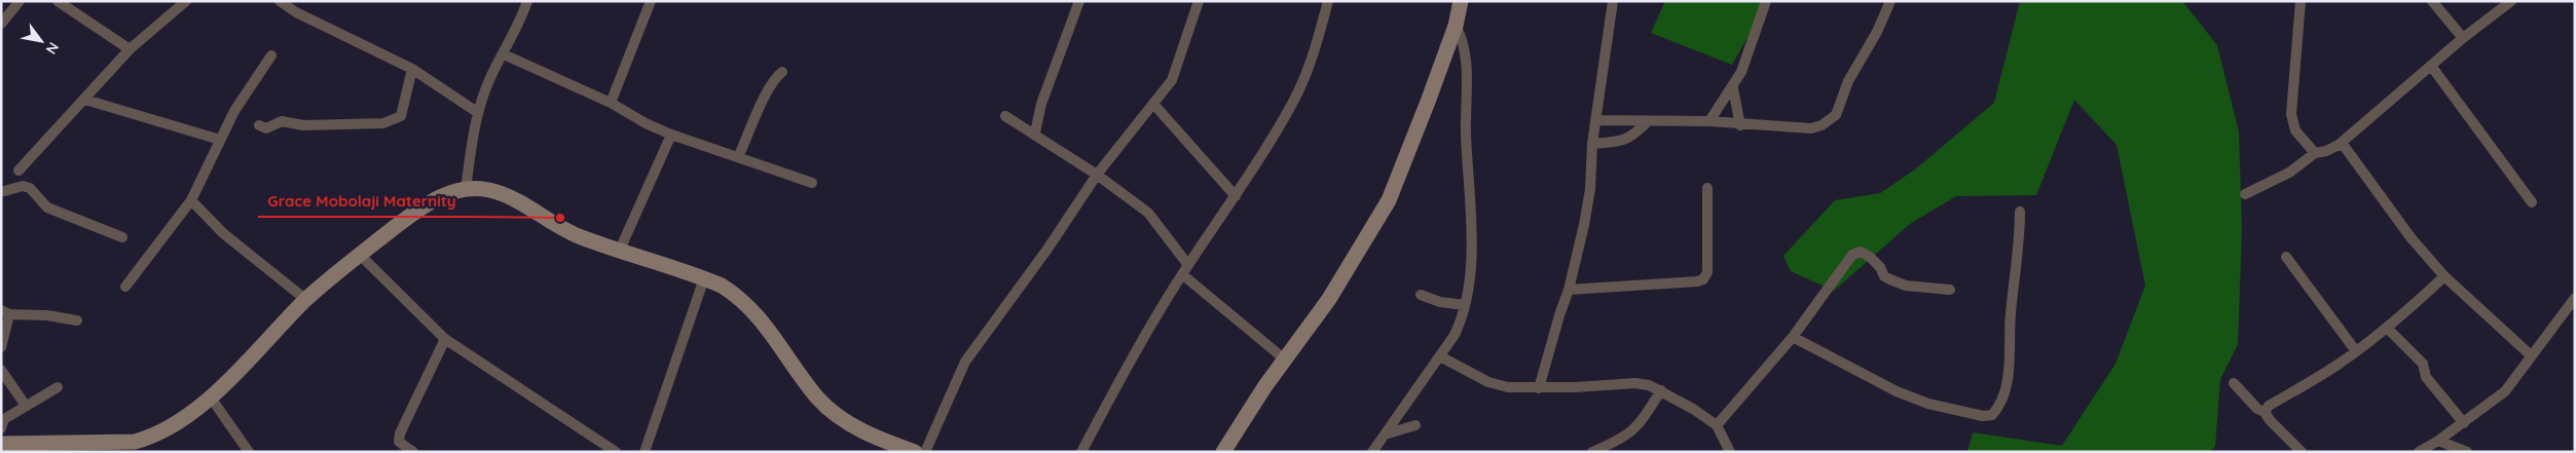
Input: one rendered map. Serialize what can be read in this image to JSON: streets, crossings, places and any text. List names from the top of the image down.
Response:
{
  "places": ["Grace Mobolaji Maternity"],
  "north": "bottom right"
}
